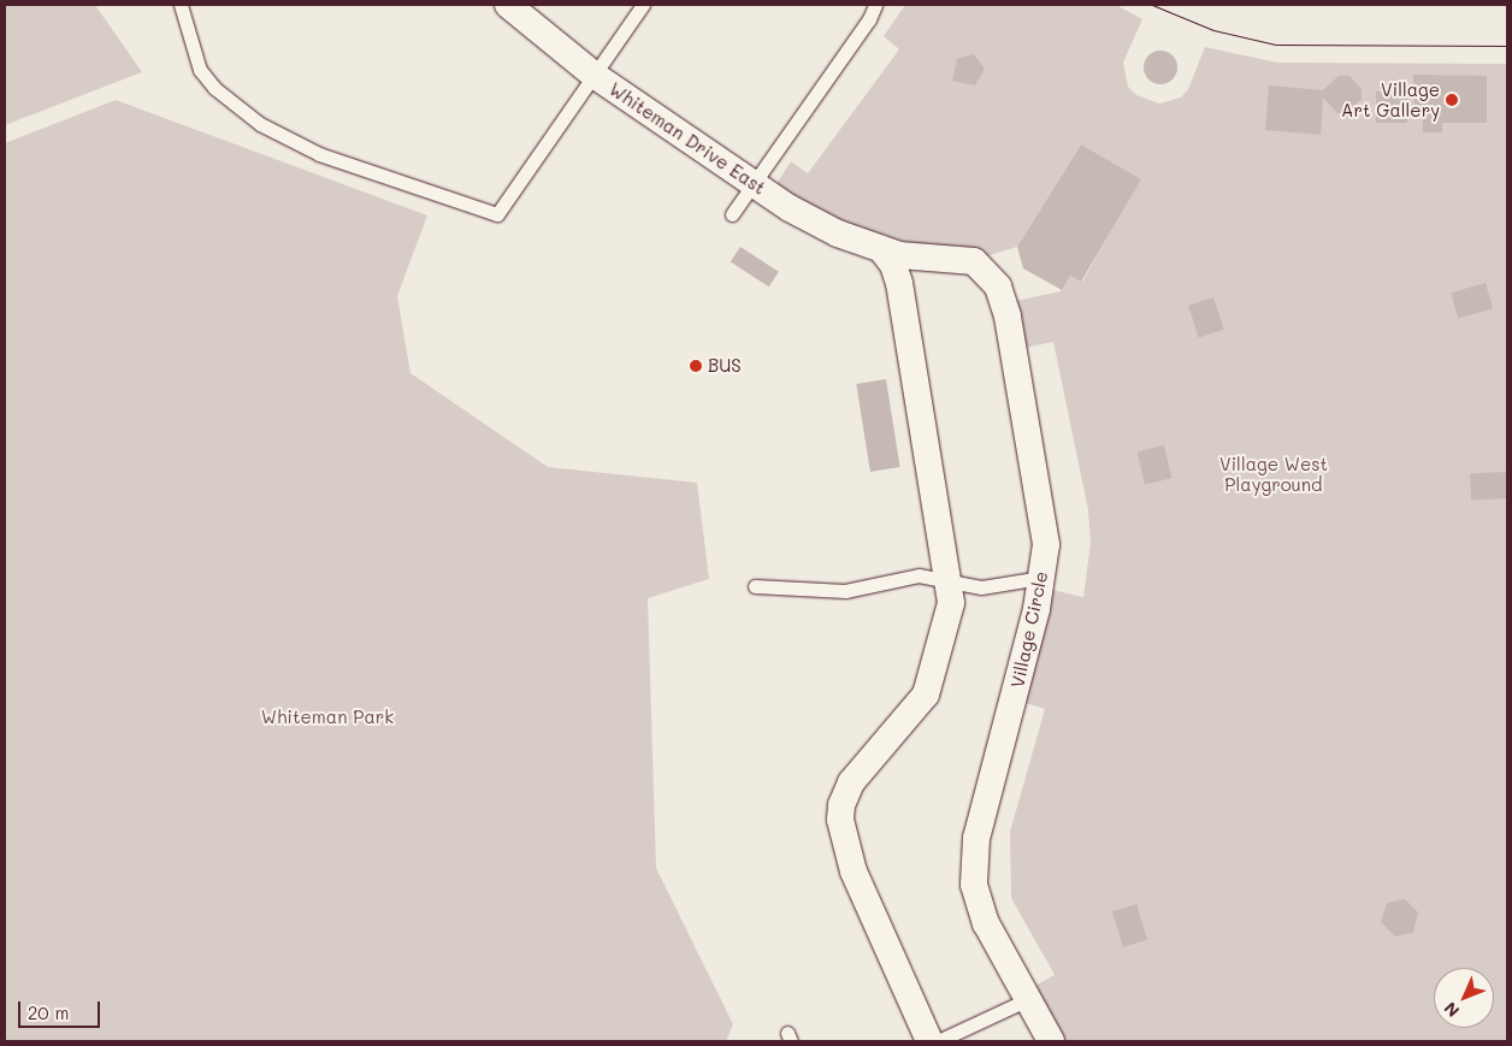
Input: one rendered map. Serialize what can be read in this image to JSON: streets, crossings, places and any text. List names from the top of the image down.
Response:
{
  "streets": {
    "street": ["Whiteman Drive East", "Village Circle"]
  },
  "crossings": [
    ["Whiteman Drive East", "Village Circle"]
  ],
  "parks": ["Village West Playground", "Whiteman Park"],
  "places": ["Village Art Gallery", "BUS"],
  "scale_bar": "20 m",
  "north": "bottom left"
}
